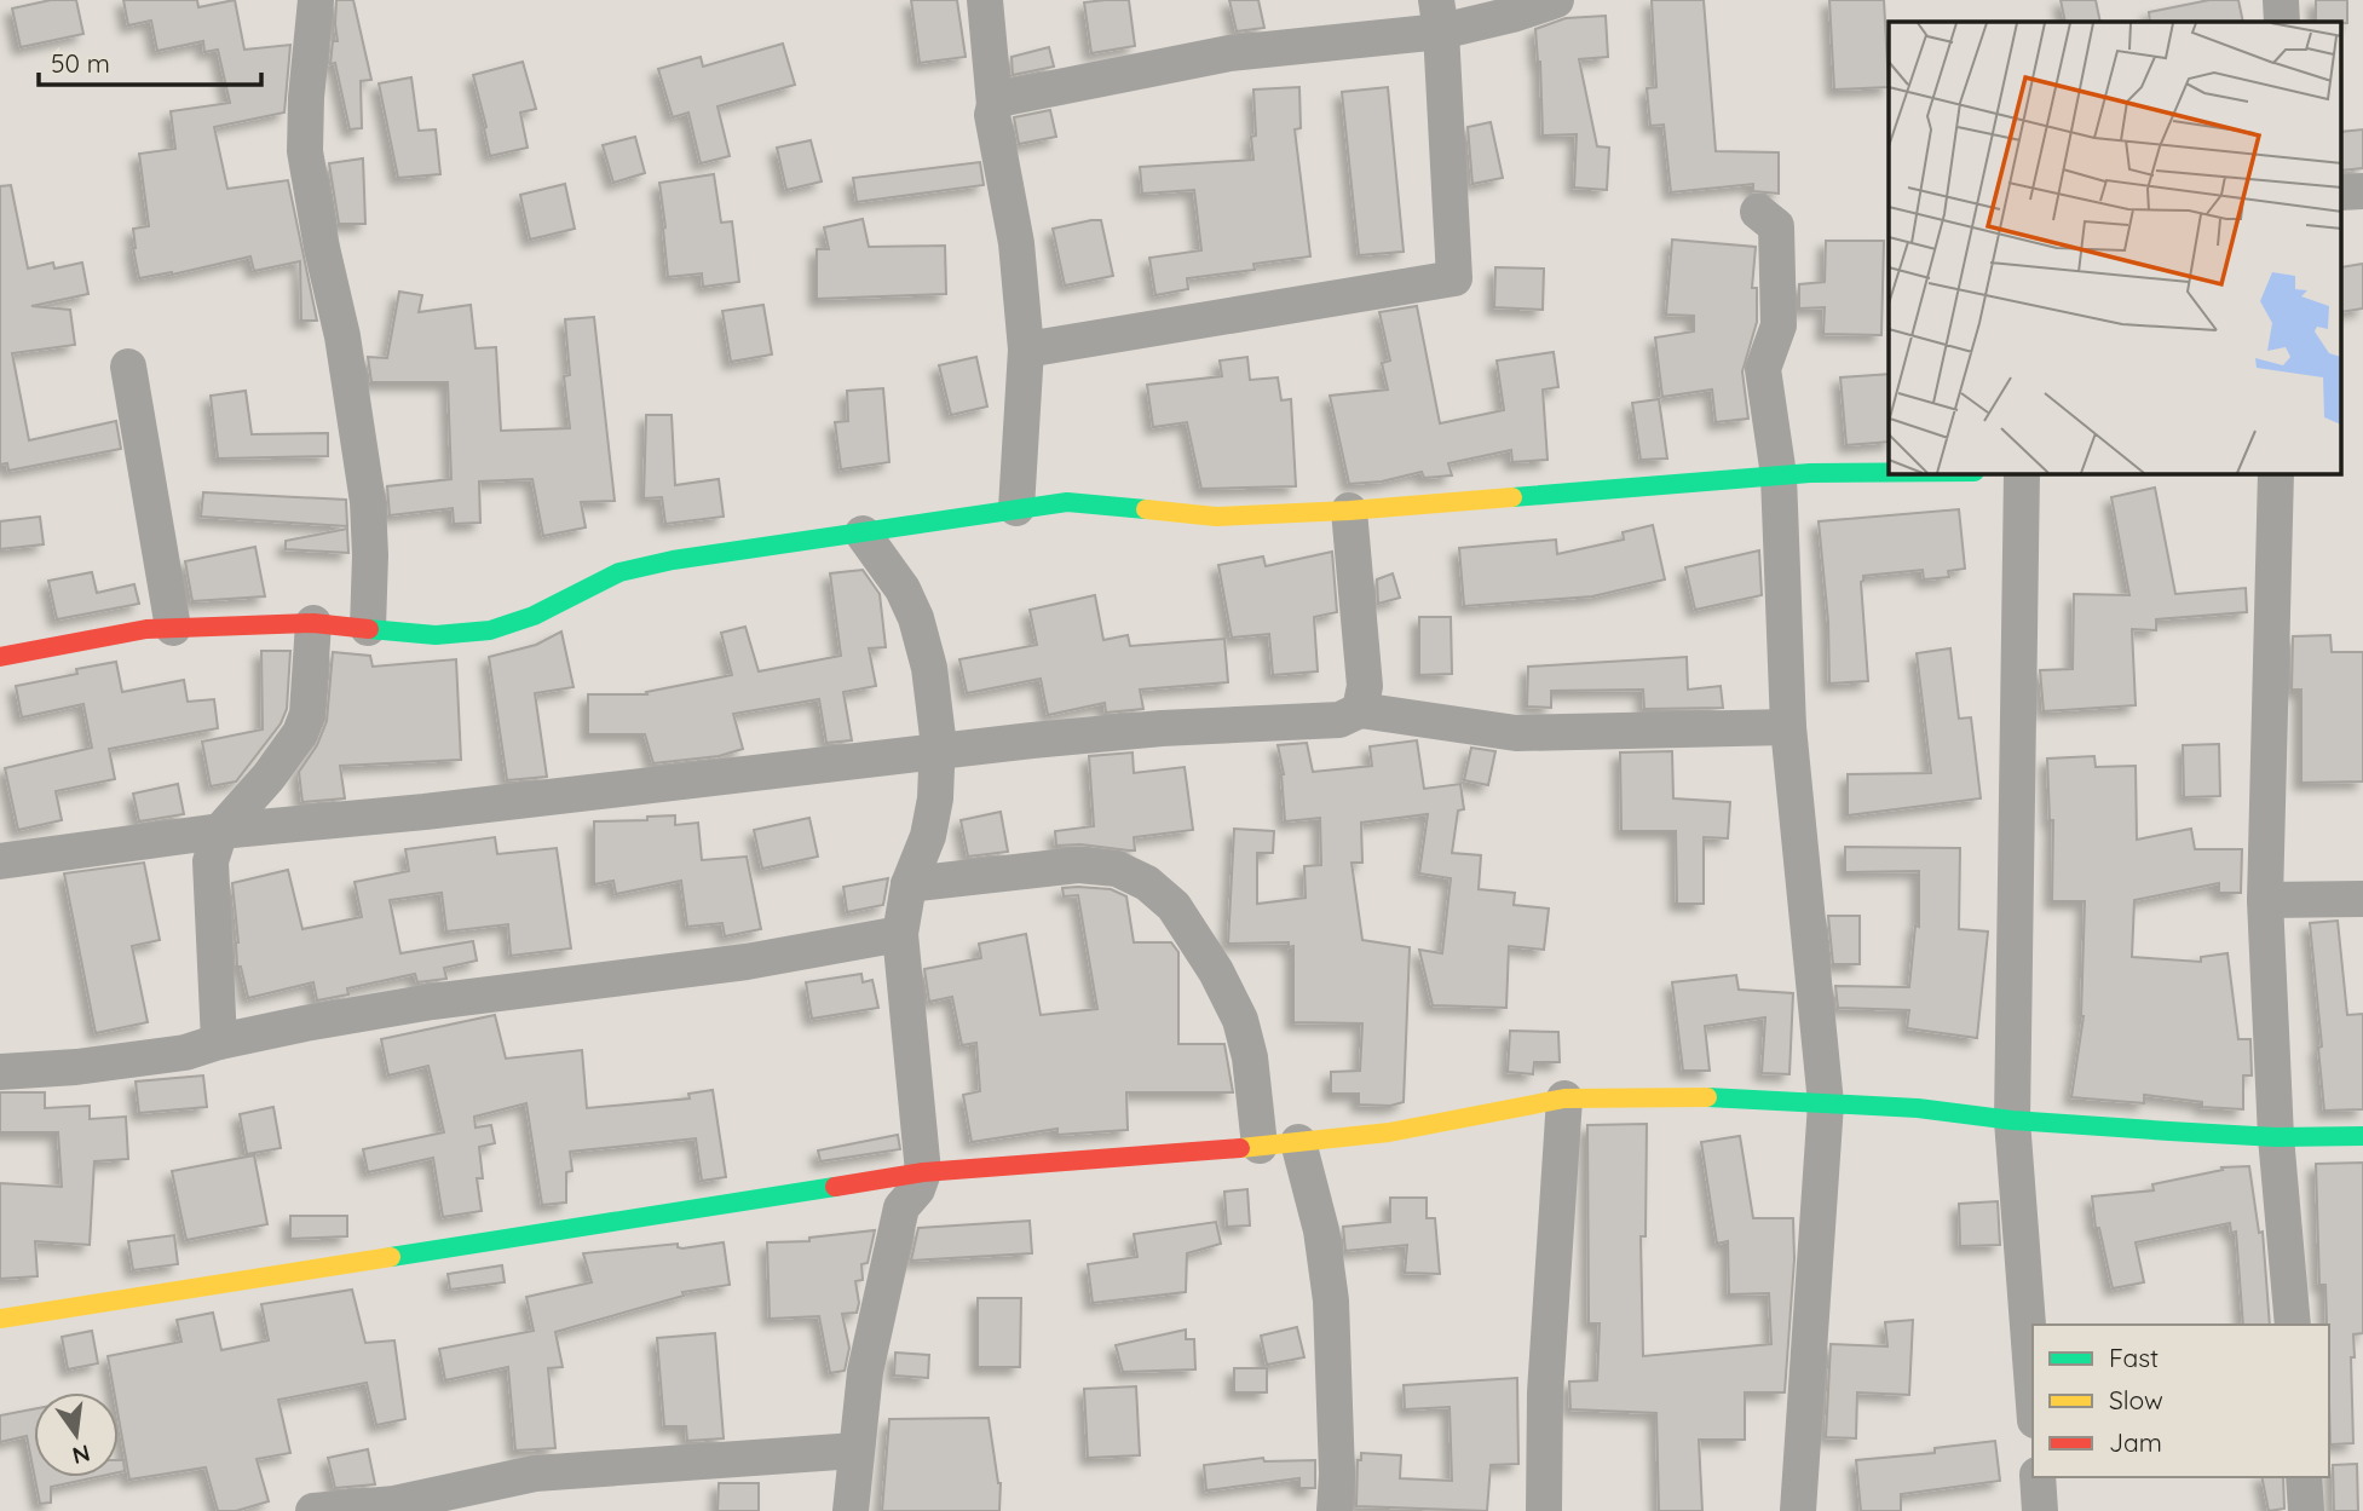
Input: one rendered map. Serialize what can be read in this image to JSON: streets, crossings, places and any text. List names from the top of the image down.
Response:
{
  "legend": ["Fast", "Slow", "Jam"],
  "scale_bar": "50 m",
  "north": "bottom"
}
